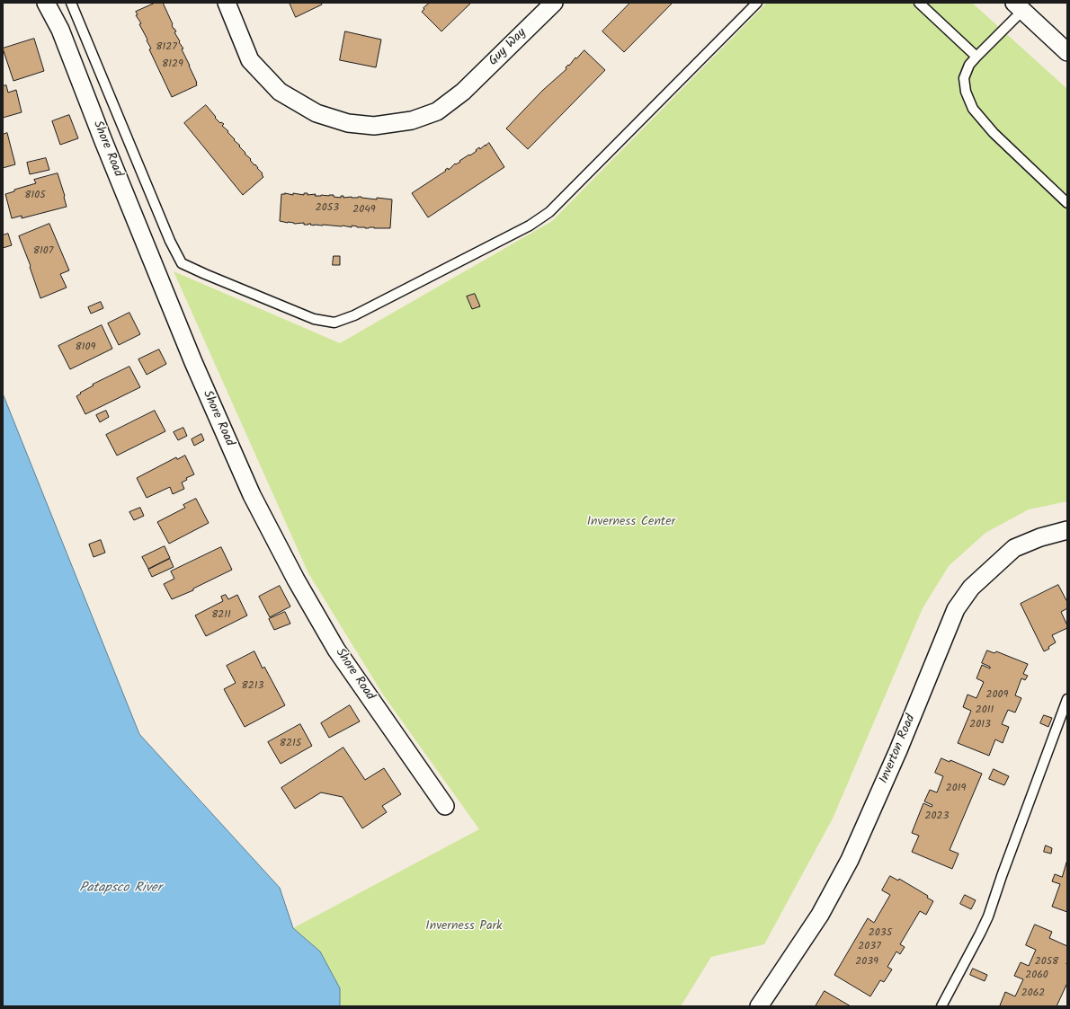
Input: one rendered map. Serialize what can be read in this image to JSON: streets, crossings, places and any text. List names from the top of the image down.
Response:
{
  "streets": {
    "street": ["Guy Way", "Shore Road", "Inverton Road"]
  },
  "water": ["Patapsco River"],
  "parks": ["Inverness Center", "Inverness Park"],
  "house_numbers": [
    "8127",
    "8129",
    "8105",
    "2053",
    "2049",
    "8107",
    "8109",
    "8211",
    "8213",
    "2009",
    "2011",
    "2013",
    "8215",
    "2019",
    "2023",
    "2035",
    "2037",
    "2039",
    "2058",
    "2060",
    "2062"
  ]
}
